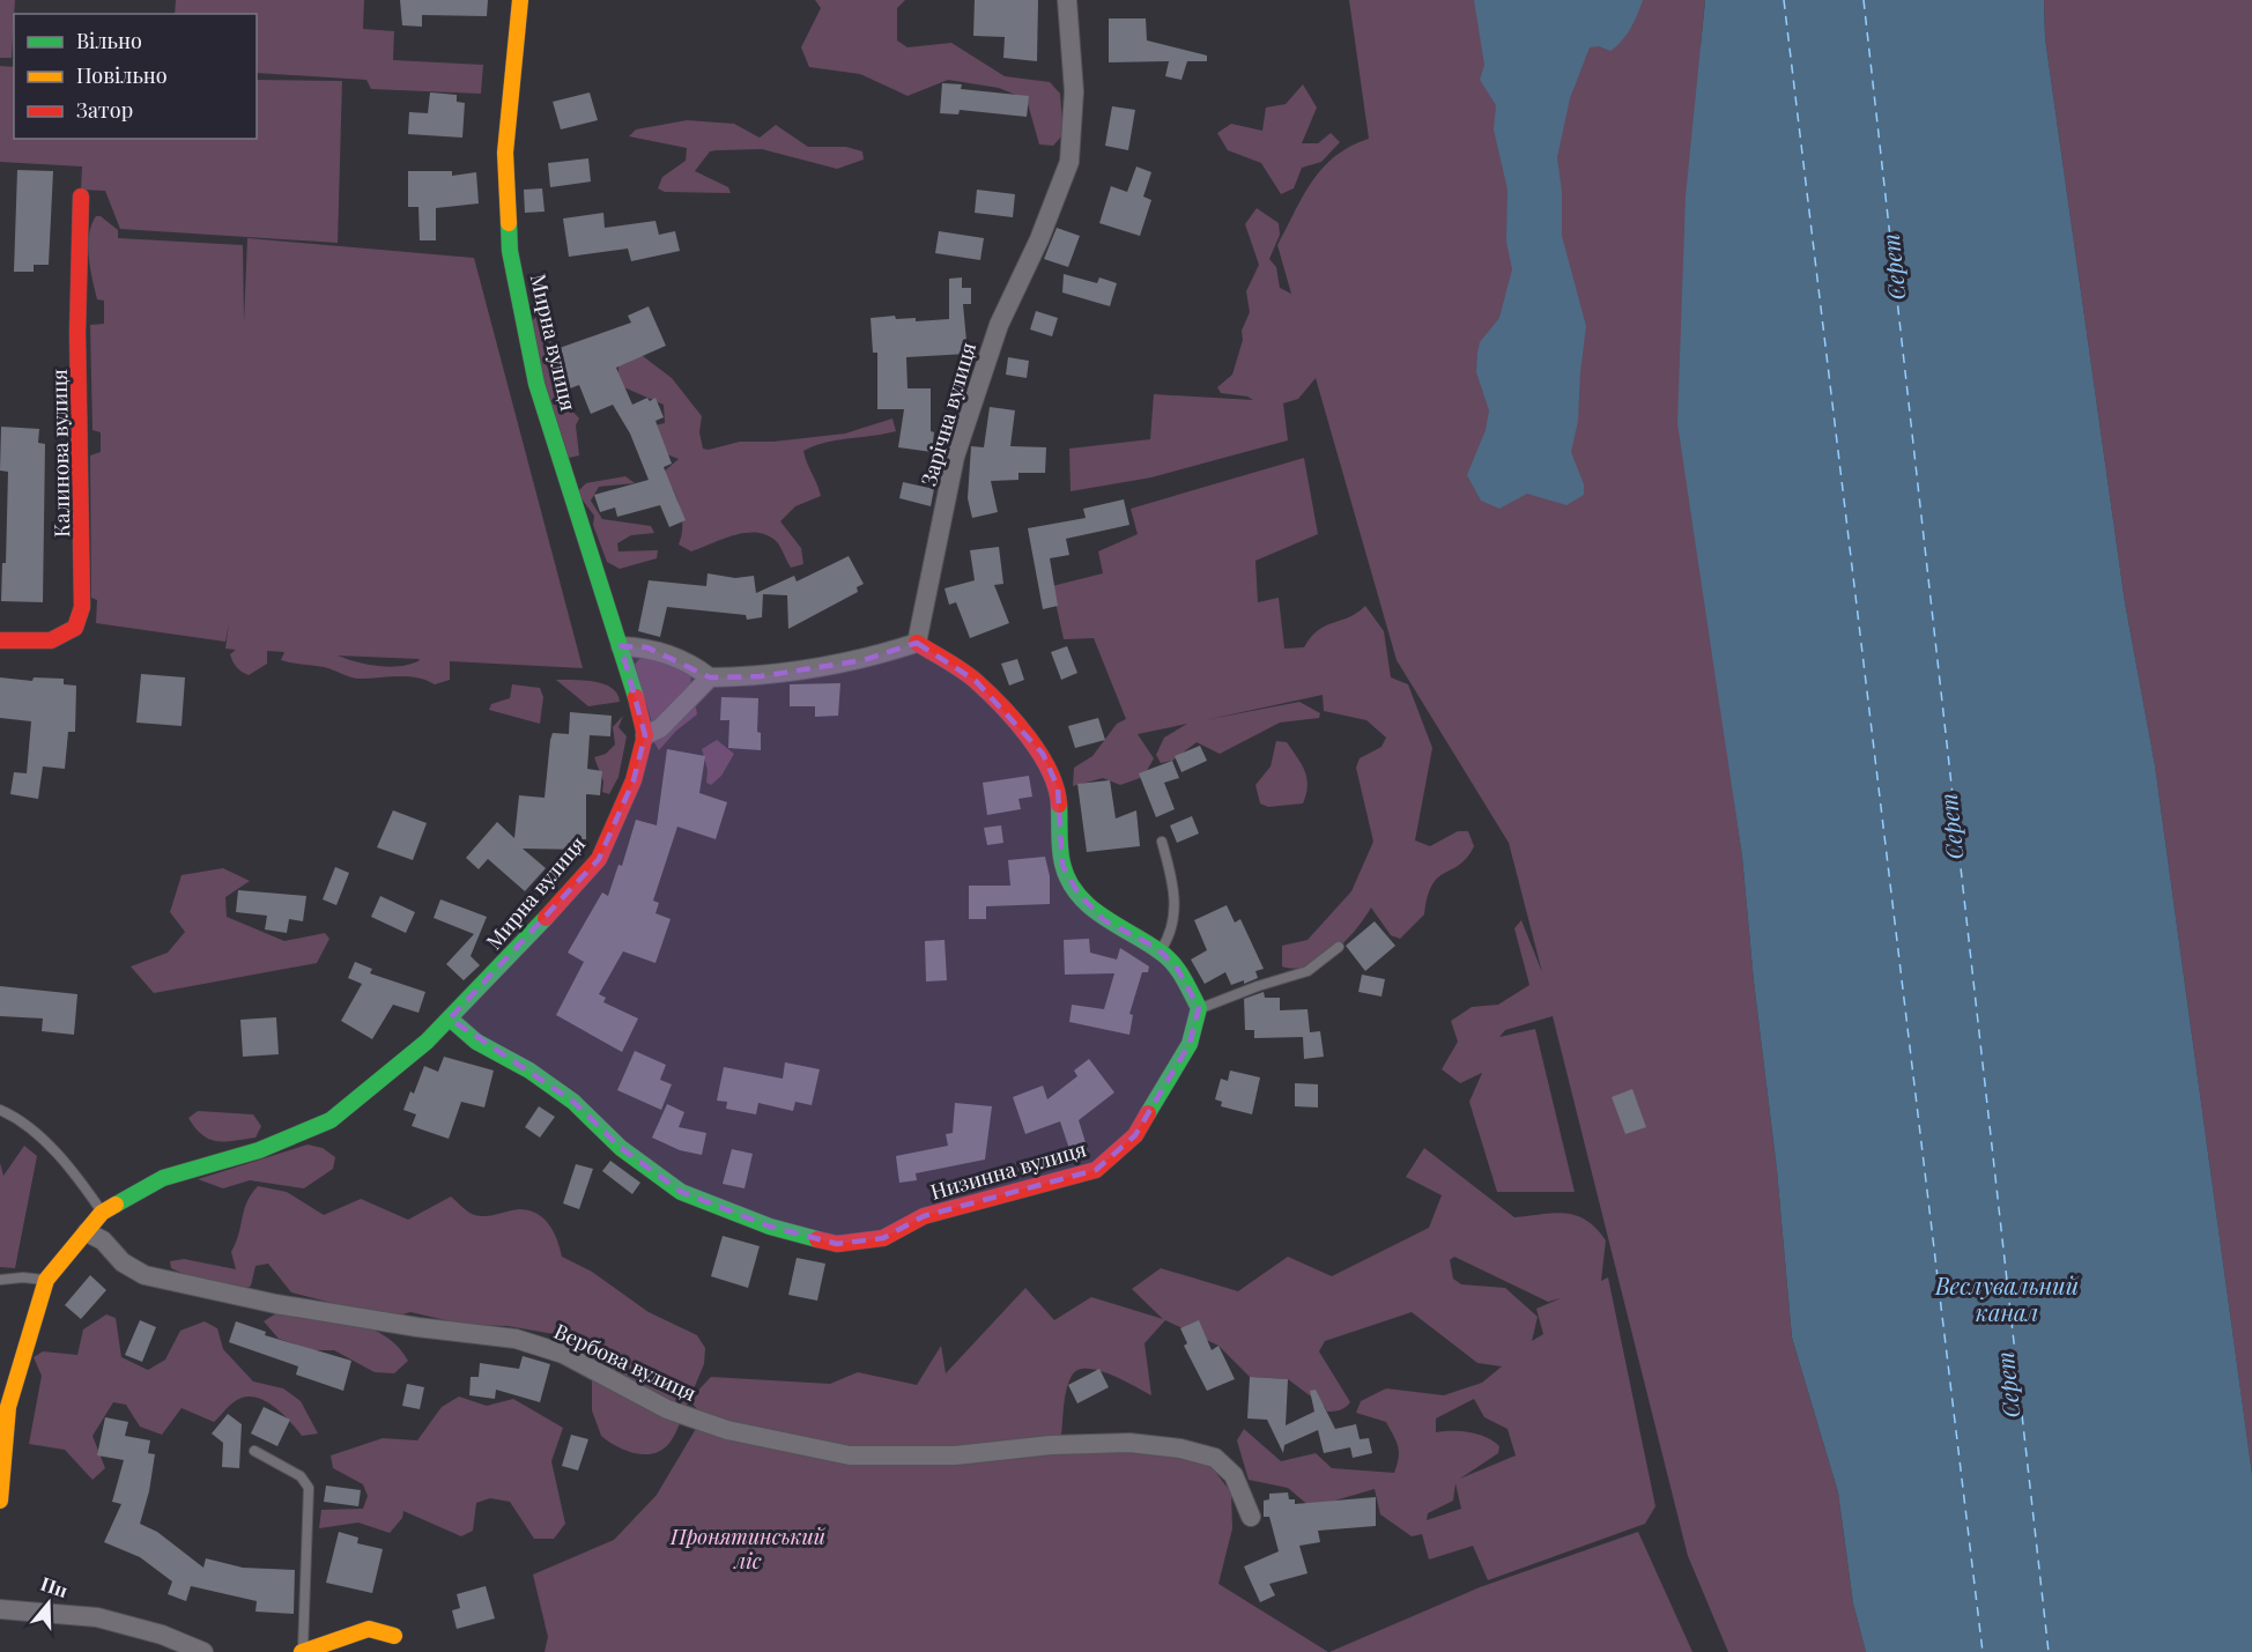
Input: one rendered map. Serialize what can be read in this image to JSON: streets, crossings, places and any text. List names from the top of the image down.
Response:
{
  "streets": {
    "street": [
      "Мирна вулиця",
      "Зарічна вулиця",
      "Калинова вулиця",
      "Низинна вулиця",
      "Вербова вулиця"
    ]
  },
  "crossings": [
    ["Мирна вулиця", "Низинна вулиця"],
    ["Мирна вулиця", "Вербова вулиця"]
  ],
  "water": ["Серет", "Веслувальний канал"],
  "parks": ["Пронятинський ліс"],
  "legend": ["Вільно", "Повільно", "Затор"],
  "north": "top"
}
